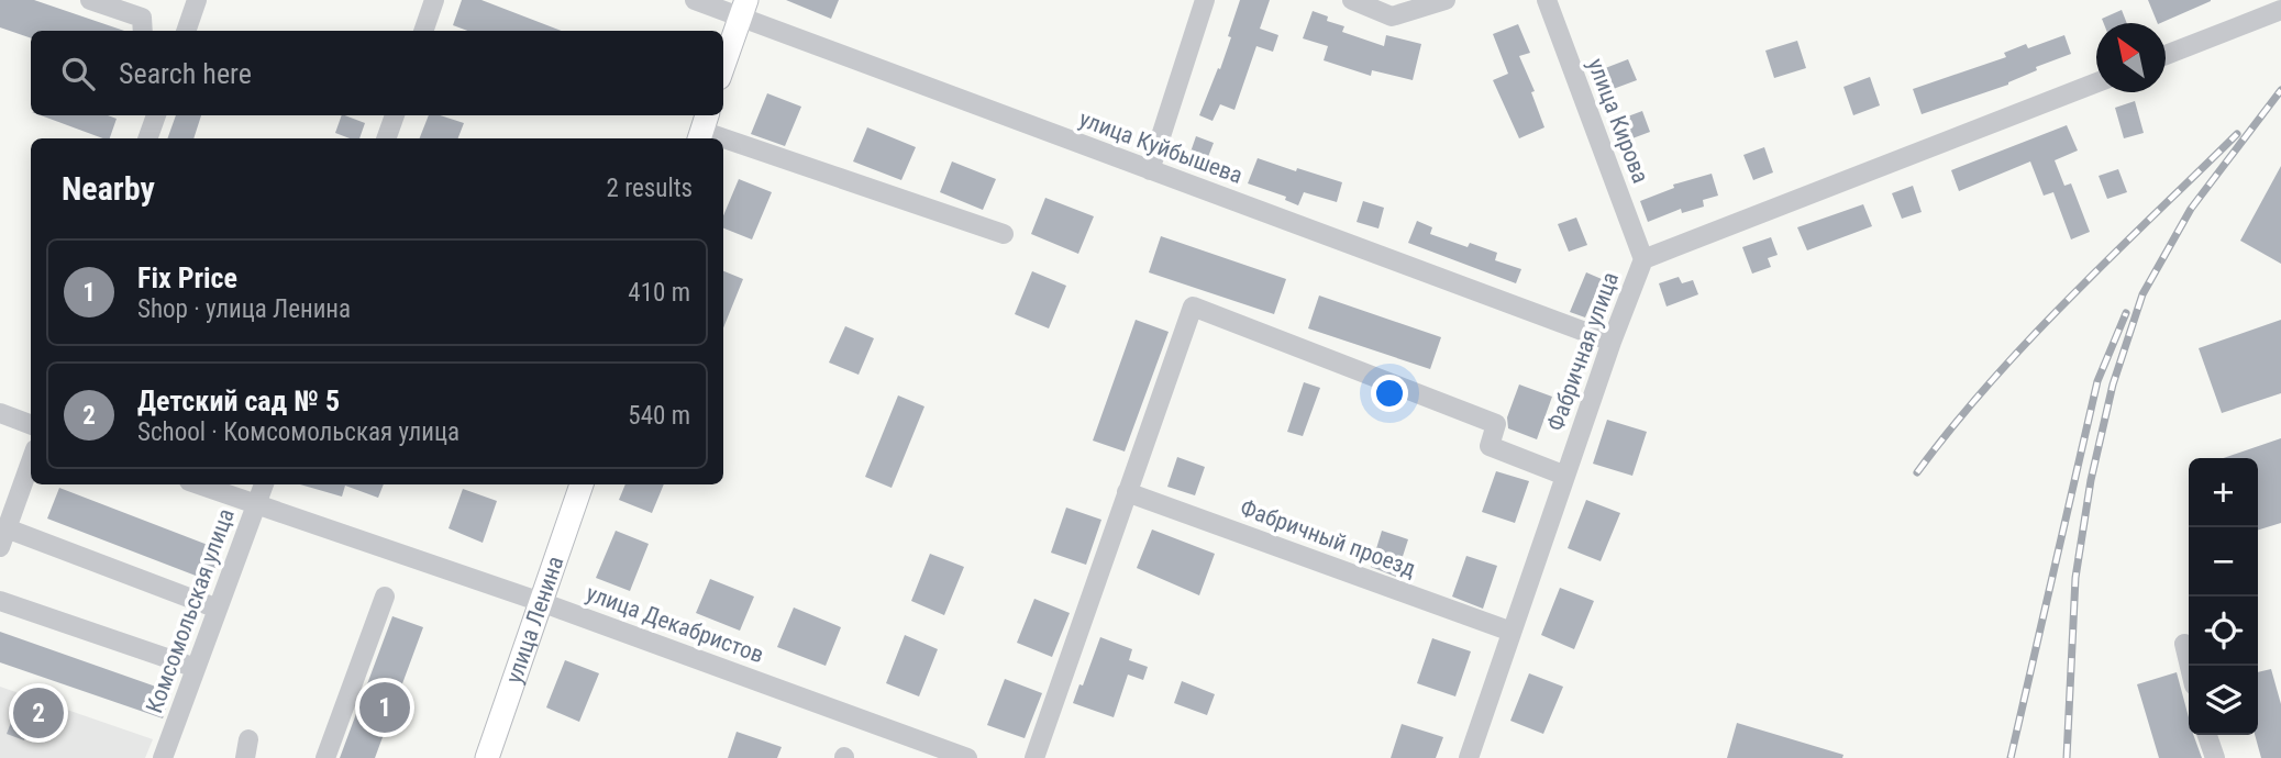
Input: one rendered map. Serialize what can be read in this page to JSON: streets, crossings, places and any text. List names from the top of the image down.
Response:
{
  "streets": {
    "main road": ["улица Ленина"],
    "street": [
      "улица Кирова",
      "улица Куйбышева",
      "Фабричная улица",
      "Фабричный проезд",
      "Комсомольская улица",
      "улица Декабристов"
    ]
  },
  "crossings": [
    ["улица Кирова", "Фабричная улица"],
    ["улица Куйбышева", "Фабричная улица"],
    ["Фабричная улица", "Фабричный проезд"],
    ["Комсомольская улица", "улица Декабристов"],
    ["улица Ленина", "улица Декабристов"]
  ],
  "north": "top left",
  "page": {
    "search": "Search here",
    "heading": ["Nearby", "2 results"],
    "list": [
      {
        "mark": "1",
        "name": "Fix Price",
        "note": "Shop · улица Ленина",
        "value": "410 m"
      },
      {
        "mark": "2",
        "name": "Детский сад № 5",
        "note": "School · Комсомольская улица",
        "value": "540 m"
      }
    ],
    "map_buttons": ["+", "−"],
    "pins": ["1", "2"]
  }
}
